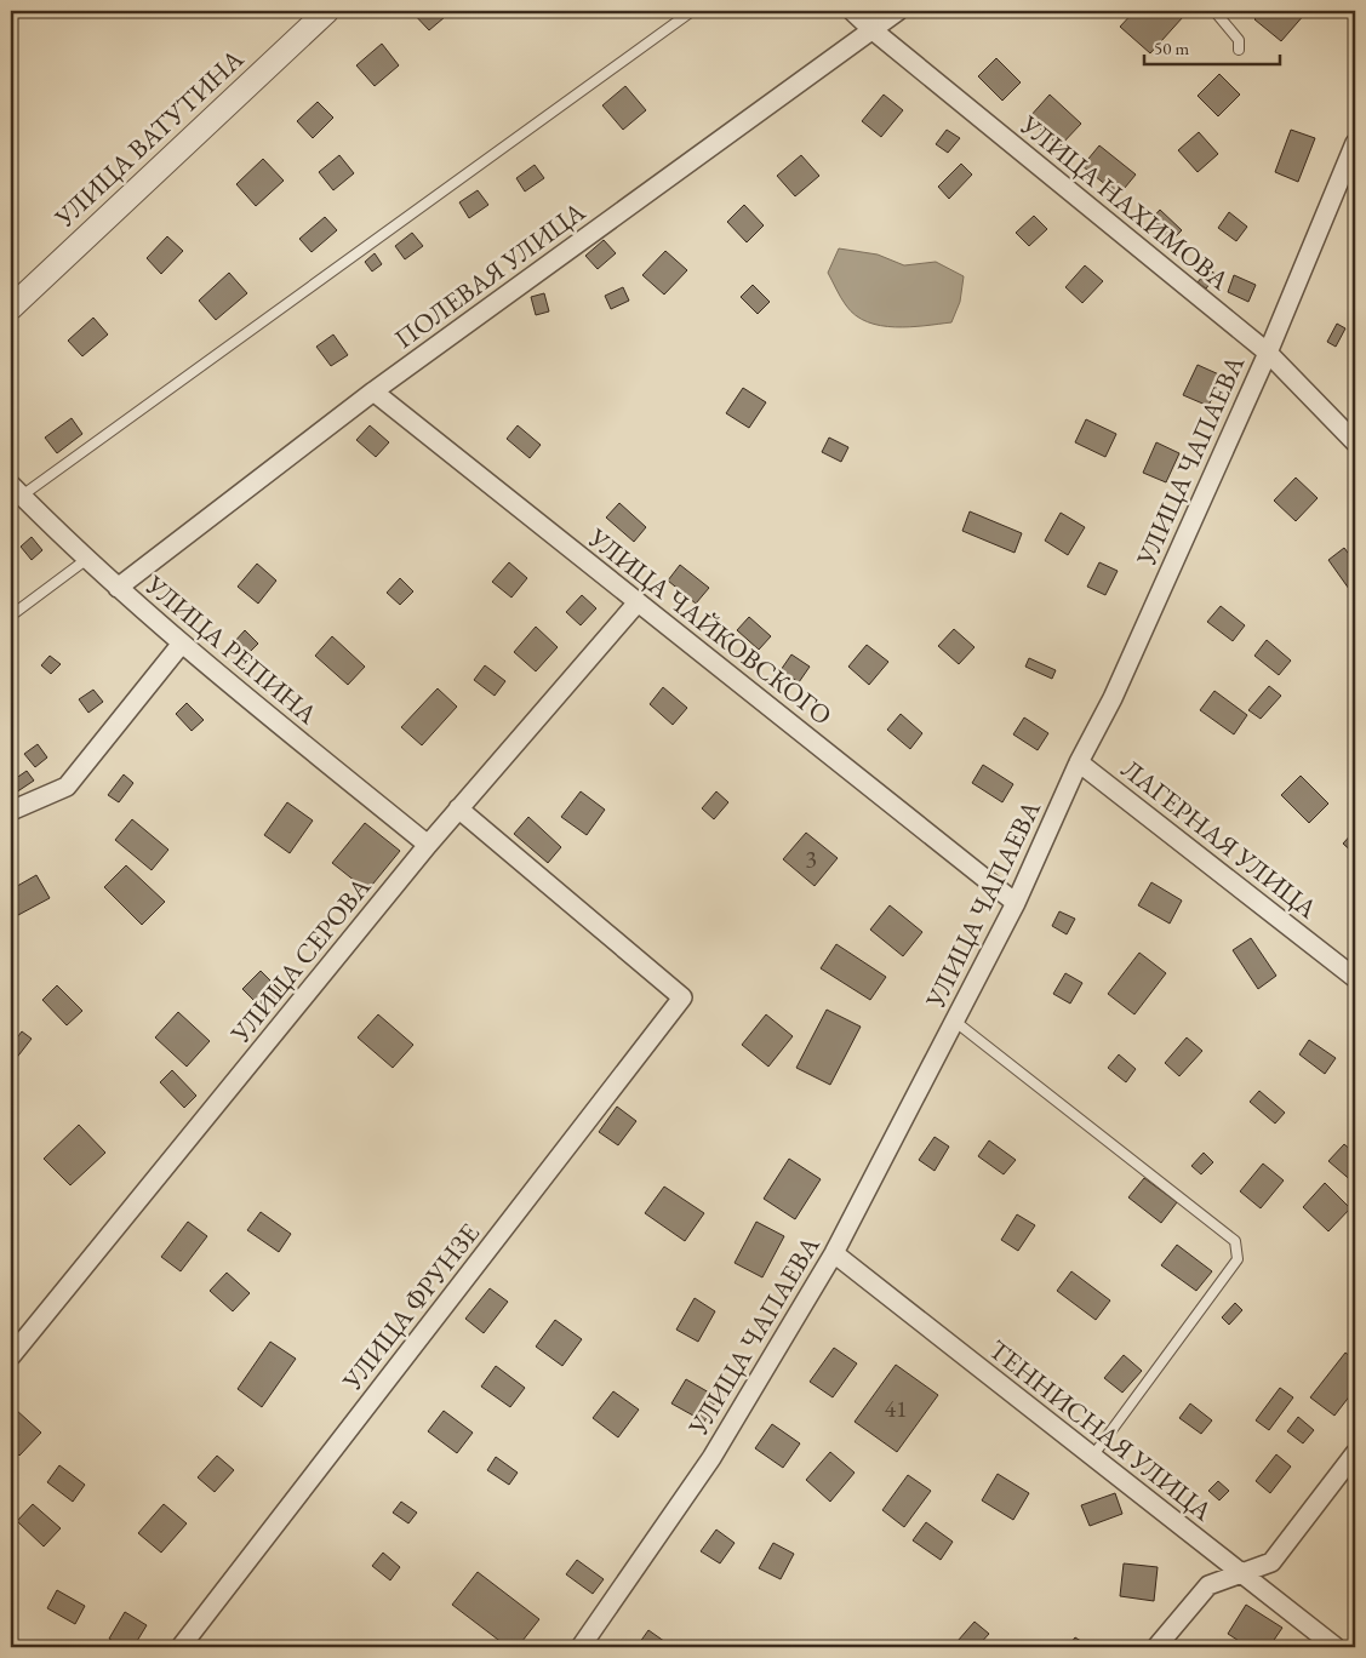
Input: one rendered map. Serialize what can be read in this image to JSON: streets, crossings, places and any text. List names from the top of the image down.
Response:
{
  "streets": {
    "street": [
      "УЛИЦА ВАТУТИНА",
      "УЛИЦА НАХИМОВА",
      "ПОЛЕВАЯ УЛИЦА",
      "УЛИЦА ЧАПАЕВА",
      "УЛИЦА ЧАЙКОВСКОГО",
      "УЛИЦА РЕПИНА",
      "ЛАГЕРНАЯ УЛИЦА",
      "УЛИЦА СЕРОВА",
      "УЛИЦА ФРУНЗЕ",
      "ТЕННИСНАЯ УЛИЦА"
    ]
  },
  "crossings": [
    ["УЛИЦА НАХИМОВА", "ПОЛЕВАЯ УЛИЦА"],
    ["УЛИЦА НАХИМОВА", "УЛИЦА ЧАПАЕВА"],
    ["ПОЛЕВАЯ УЛИЦА", "УЛИЦА ЧАЙКОВСКОГО"],
    ["ПОЛЕВАЯ УЛИЦА", "УЛИЦА РЕПИНА"],
    ["УЛИЦА ЧАПАЕВА", "УЛИЦА ЧАЙКОВСКОГО"],
    ["УЛИЦА ЧАПАЕВА", "ЛАГЕРНАЯ УЛИЦА"],
    ["УЛИЦА ЧАПАЕВА", "ТЕННИСНАЯ УЛИЦА"],
    ["УЛИЦА ЧАЙКОВСКОГО", "УЛИЦА СЕРОВА"],
    ["УЛИЦА РЕПИНА", "УЛИЦА СЕРОВА"],
    ["УЛИЦА СЕРОВА", "УЛИЦА ФРУНЗЕ"]
  ],
  "house_numbers": ["3", "41"],
  "scale_bar": "50 m"
}
